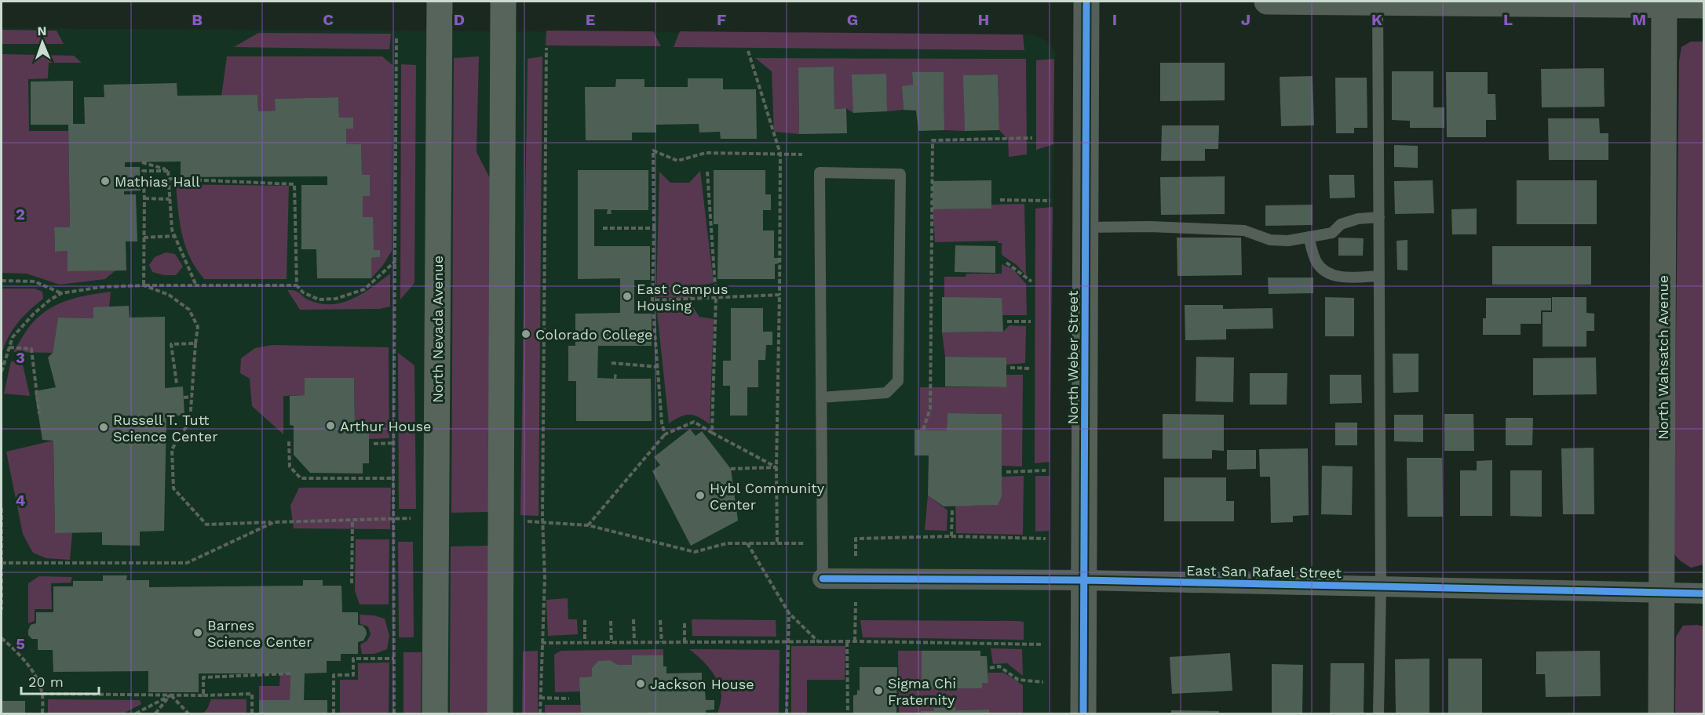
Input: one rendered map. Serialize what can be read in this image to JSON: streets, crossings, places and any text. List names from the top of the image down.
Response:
{
  "streets": {
    "main road": ["North Nevada Avenue", "North Weber Street", "North Wahsatch Avenue"],
    "street": ["East San Rafael Street"]
  },
  "crossings": [
    ["North Weber Street", "East San Rafael Street"],
    ["North Wahsatch Avenue", "East San Rafael Street"]
  ],
  "places": [
    "Mathias Hall",
    "East Campus Housing",
    "Colorado College",
    "Arthur House",
    "Russell T. Tutt Science Center",
    "Hybl Community Center",
    "Barnes Science Center",
    "Jackson House",
    "Sigma Chi Fraternity"
  ],
  "scale_bar": "20 m",
  "north": "top",
  "grid": {
    "columns": [
      "B",
      "C",
      "D",
      "E",
      "F",
      "G",
      "H",
      "I",
      "J",
      "K",
      "L",
      "M"
    ],
    "rows": [
      "2",
      "3",
      "4",
      "5"
    ]
  }
}
